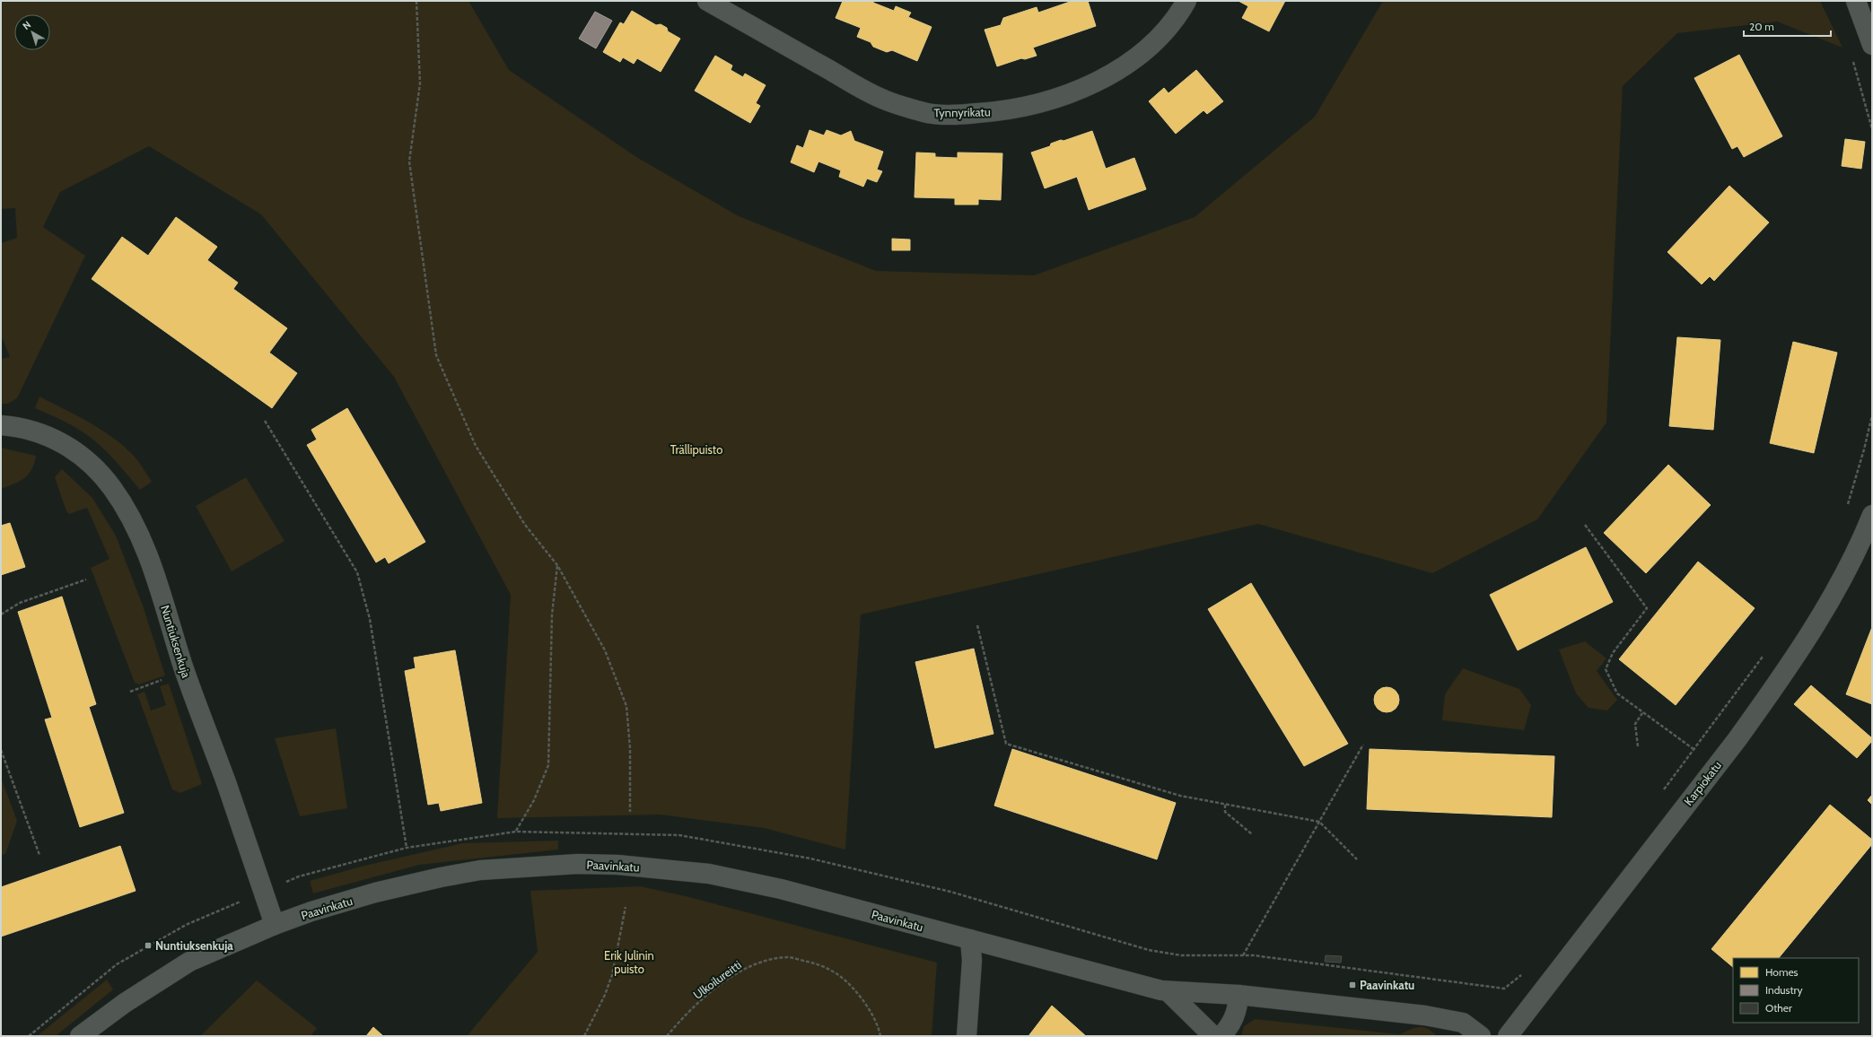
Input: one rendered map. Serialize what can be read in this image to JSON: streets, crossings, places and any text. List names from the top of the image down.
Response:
{
  "streets": {
    "street": [
      "Tynnyrikatu",
      "Nuntiuksenkuja",
      "Karpiokatu",
      "Paavinkatu"
    ],
    "path": ["Ulkoilureitti"]
  },
  "crossings": [
    ["Nuntiuksenkuja", "Paavinkatu"]
  ],
  "parks": ["Trällipuisto", "Erik Julinin puisto"],
  "places": {
    "transit": ["Nuntiuksenkuja", "Paavinkatu"]
  },
  "legend": ["Homes", "Industry", "Other"],
  "scale_bar": "20 m",
  "north": "top left"
}
